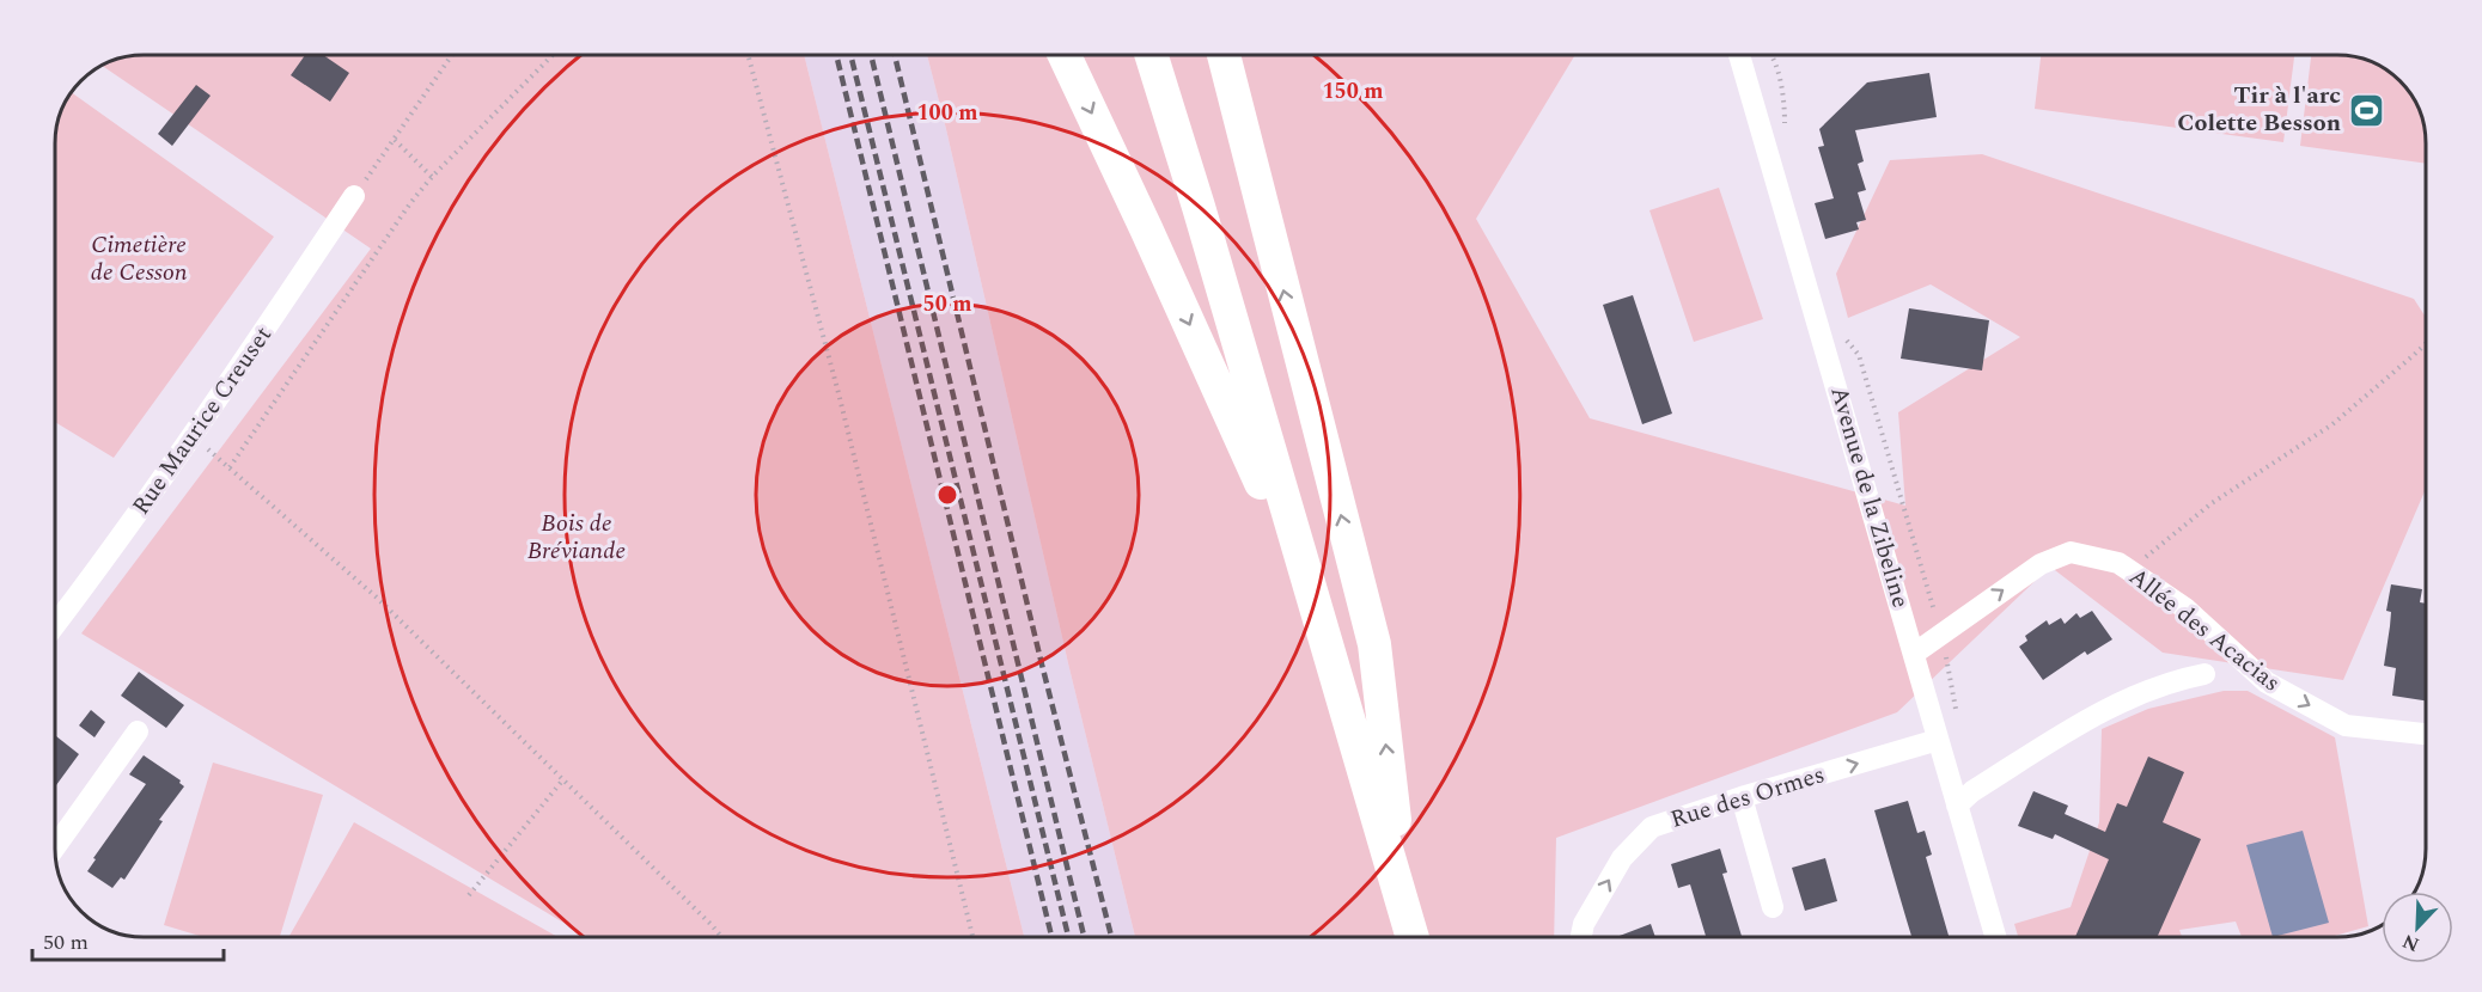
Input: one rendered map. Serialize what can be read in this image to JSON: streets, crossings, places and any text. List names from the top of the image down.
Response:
{
  "streets": {
    "street": [
      "Rue Maurice Creuset",
      "Avenue de la Zibeline",
      "Allée des Acacias",
      "Rue des Ormes"
    ]
  },
  "crossings": [
    ["Avenue de la Zibeline", "Allée des Acacias"],
    ["Avenue de la Zibeline", "Rue des Ormes"]
  ],
  "one_way": ["Allée des Acacias", "Rue des Ormes"],
  "parks": ["Cimetière de Cesson", "Bois de Bréviande"],
  "places": {
    "sports": ["Tir à l'arc Colette Besson"]
  },
  "scale_bar": "50 m",
  "north": "bottom left",
  "rings": ["150 m", "100 m", "50 m"]
}
